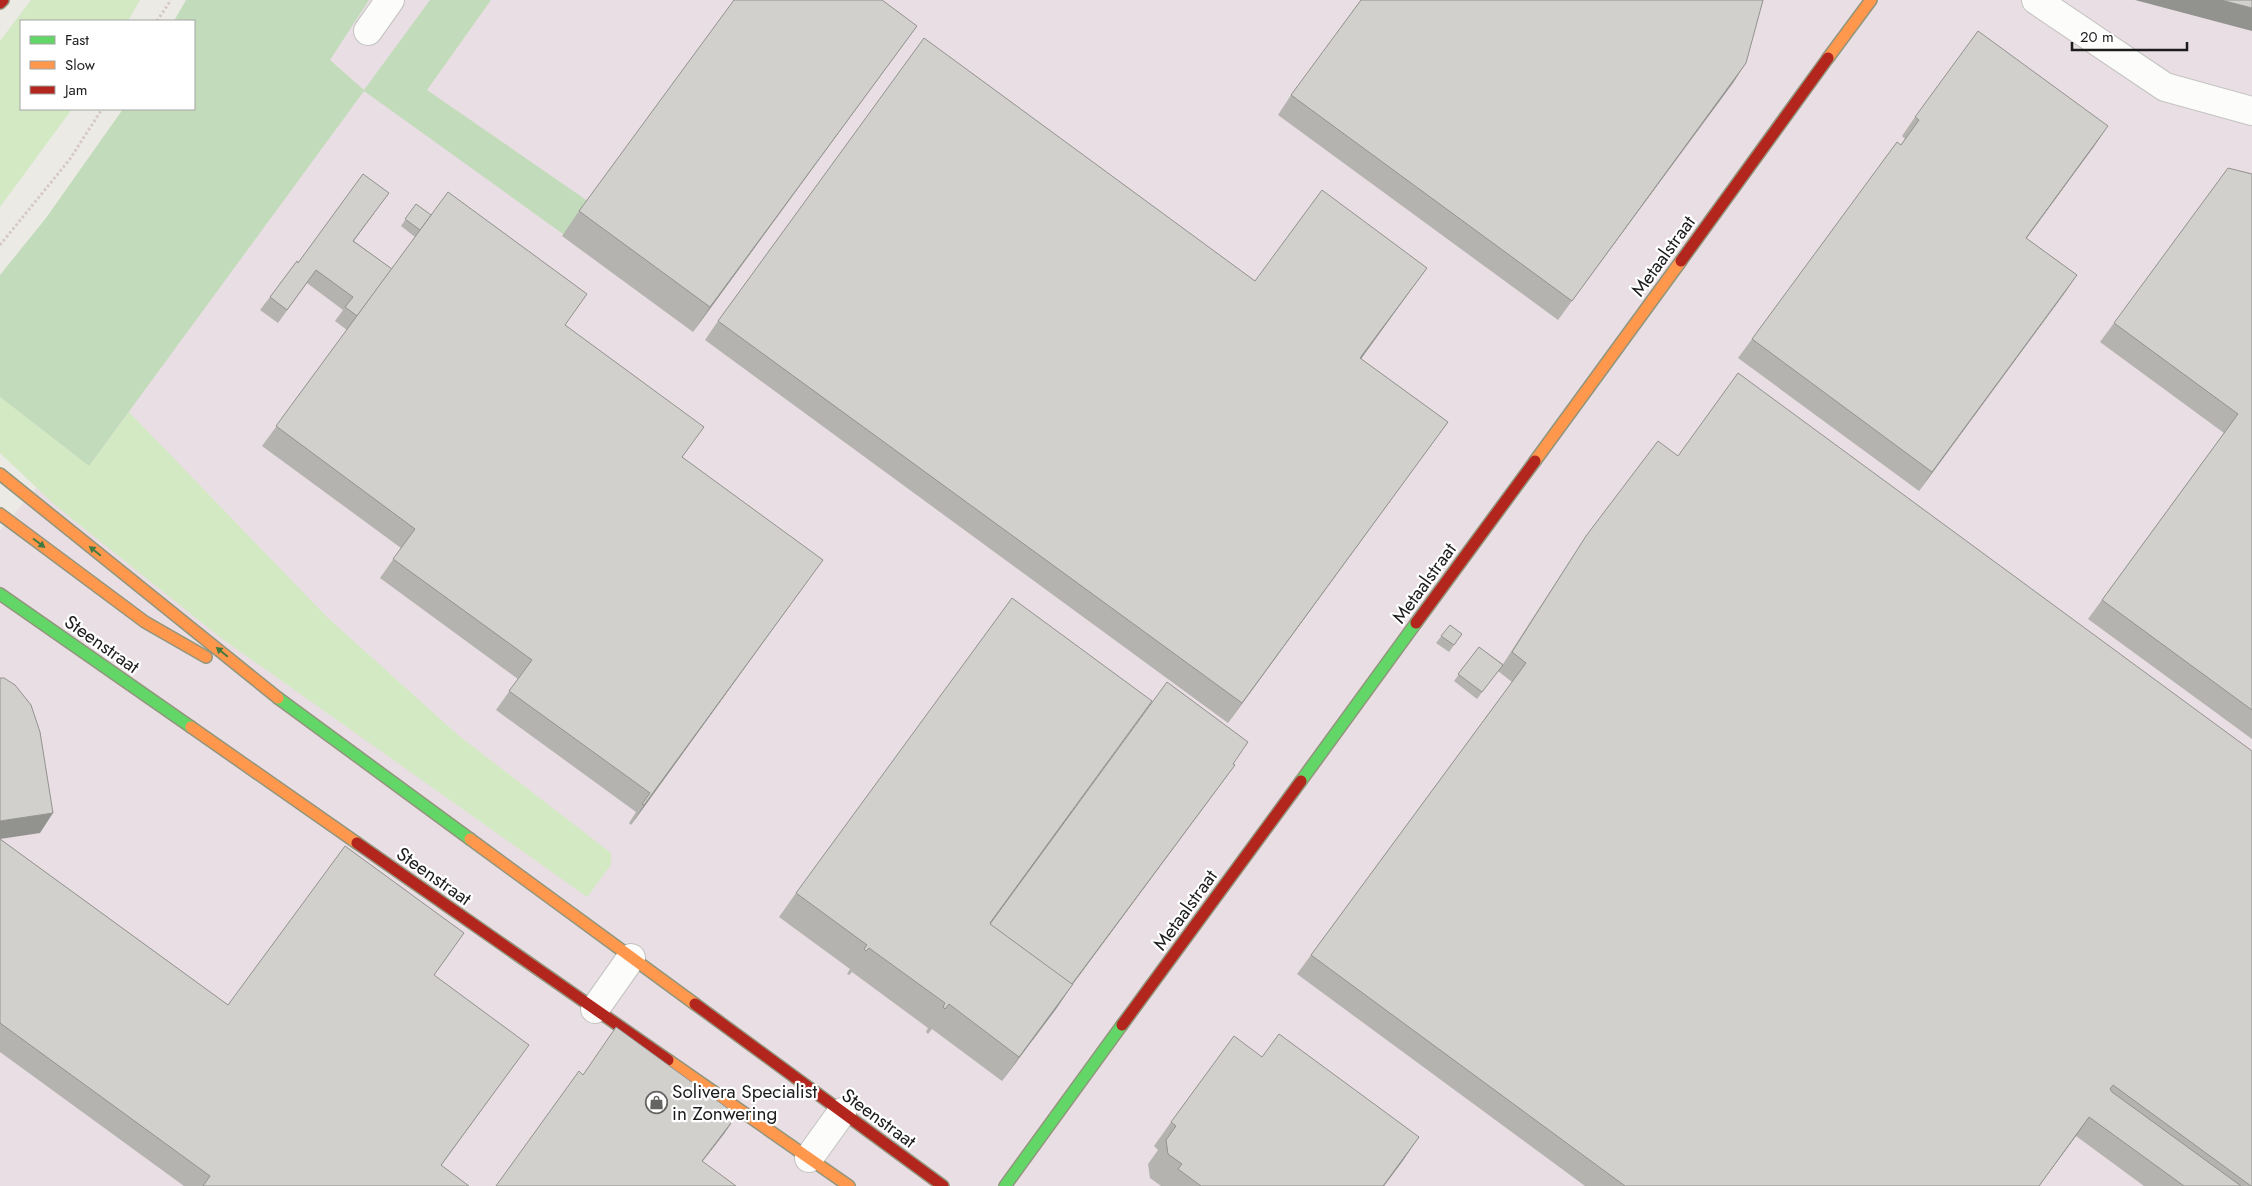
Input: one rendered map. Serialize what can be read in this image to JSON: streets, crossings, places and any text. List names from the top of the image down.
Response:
{
  "streets": {
    "street": ["Metaalstraat", "Steenstraat"]
  },
  "places": {
    "shop": ["Solivera Specialist in Zonwering"]
  },
  "legend": ["Fast", "Slow", "Jam"],
  "scale_bar": "20 m"
}
